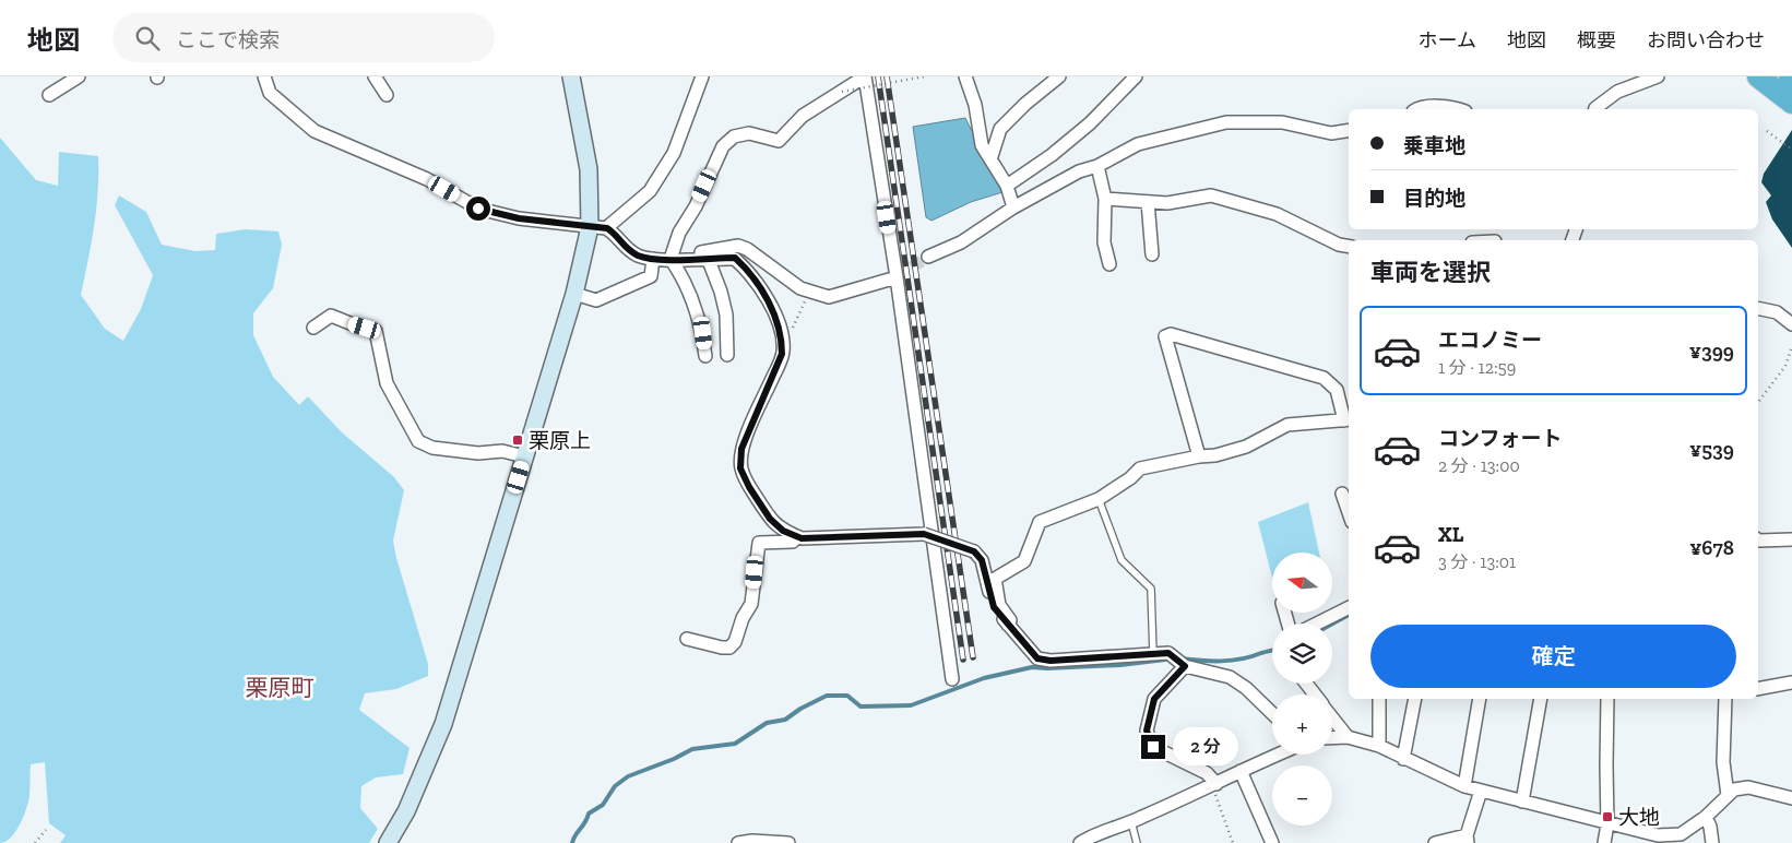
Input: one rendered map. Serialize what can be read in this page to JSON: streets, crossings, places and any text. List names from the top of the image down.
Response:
{
  "districts": ["栗原町"],
  "places": {
    "transit": ["栗原上", "大地"]
  },
  "north": "left",
  "page": {
    "header": "地図",
    "search": "ここで検索",
    "nav": [
      "ホーム",
      "地図",
      "概要",
      "お問い合わせ"
    ],
    "banner": ["乗車地", "目的地"],
    "heading": "車両を選択",
    "list": [
      {
        "name": "エコノミー",
        "note": "1 分 · 12:59",
        "value": "¥399"
      },
      {
        "name": "コンフォート",
        "note": "2 分 · 13:00",
        "value": "¥539"
      },
      {
        "name": "XL",
        "note": "3 分 · 13:01",
        "value": "¥678"
      }
    ],
    "map_buttons": ["+", "−"],
    "buttons": "確定",
    "bubble": "2 分"
  }
}
